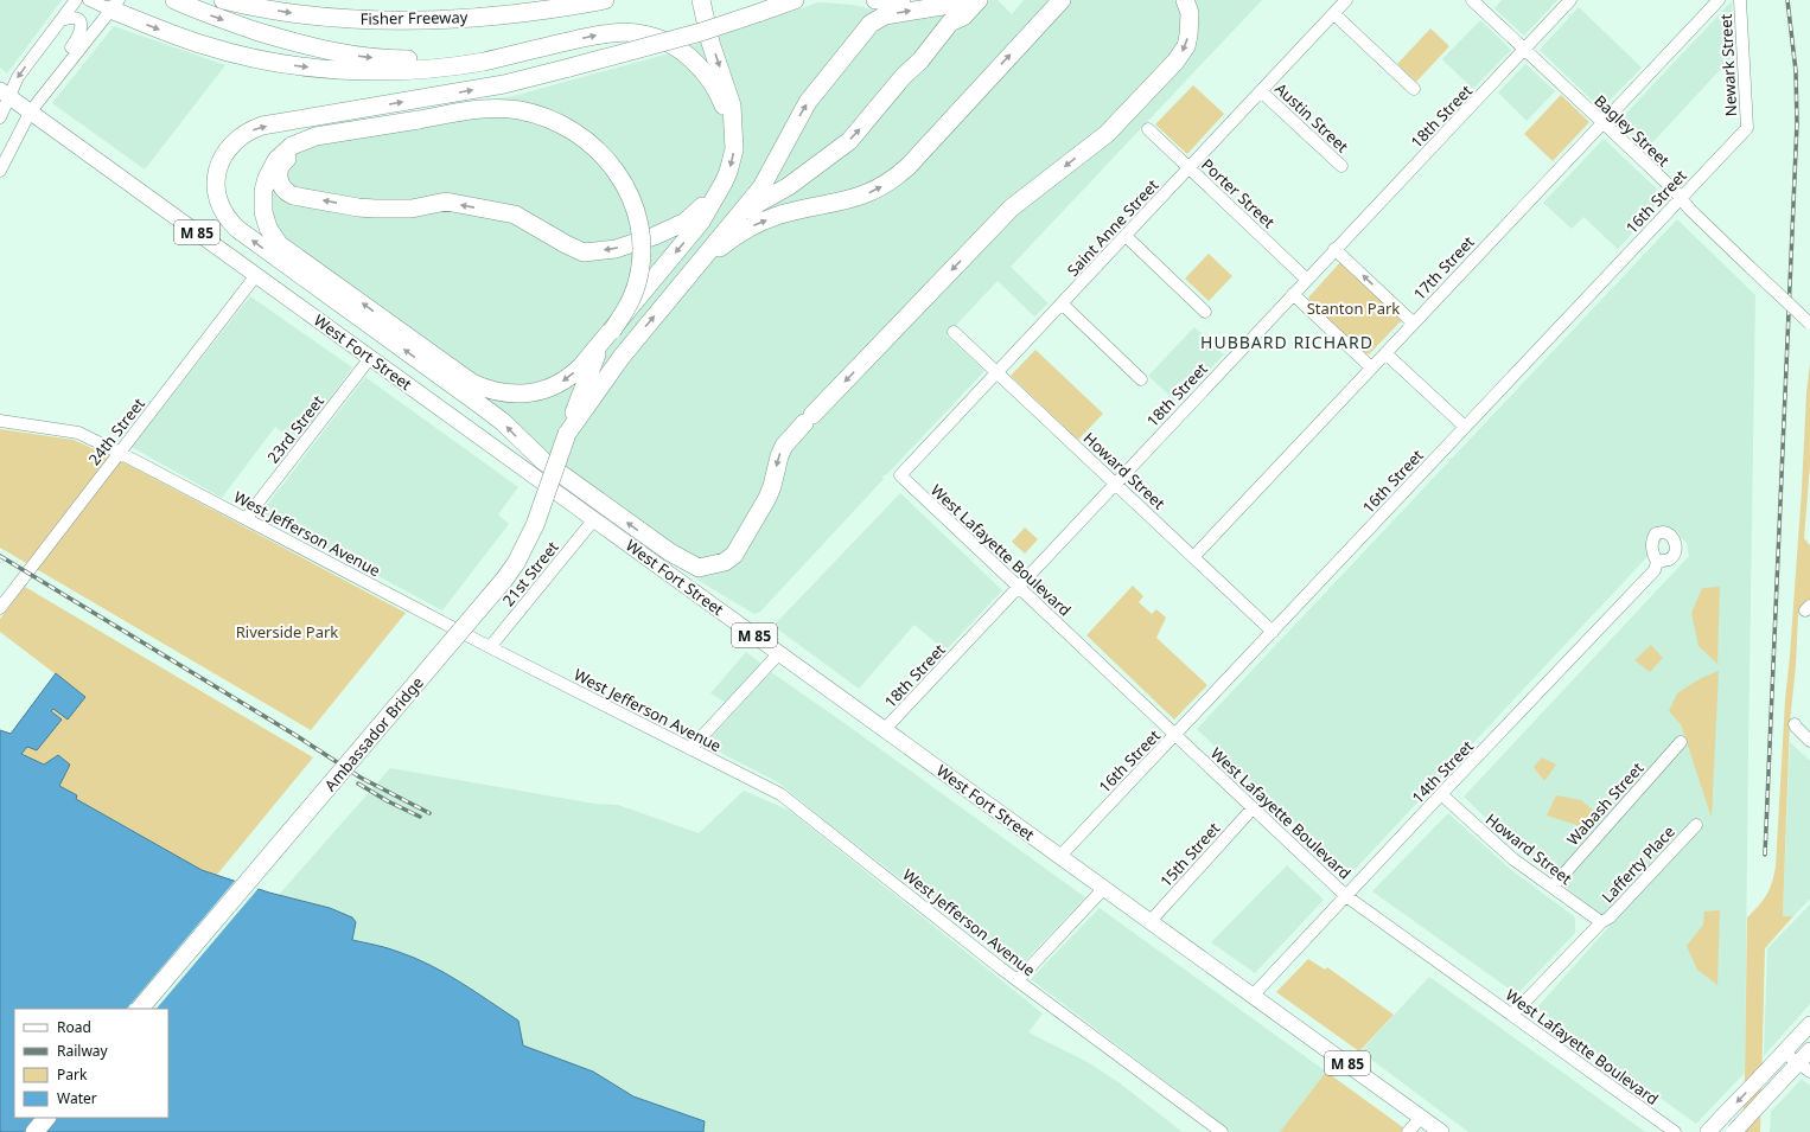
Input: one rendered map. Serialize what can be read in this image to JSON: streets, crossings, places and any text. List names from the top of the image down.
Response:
{
  "streets": {
    "highway": ["Fisher Freeway", "Ambassador Bridge"],
    "main road": ["M 85", "West Fort Street"],
    "street": [
      "Newark Street",
      "18th Street",
      "Austin Street",
      "Bagley Street",
      "Porter Street",
      "16th Street",
      "Saint Anne Street",
      "17th Street",
      "23rd Street",
      "24th Street",
      "Howard Street",
      "West Jefferson Avenue",
      "West Lafayette Boulevard",
      "21st Street",
      "14th Street",
      "Wabash Street",
      "15th Street",
      "Lafferty Place"
    ]
  },
  "crossings": [
    ["Newark Street", "16th Street"],
    ["18th Street", "Bagley Street"],
    ["18th Street", "Porter Street"],
    ["18th Street", "West Fort Street"],
    ["18th Street", "Howard Street"],
    ["18th Street", "West Lafayette Boulevard"],
    ["Austin Street", "Saint Anne Street"],
    ["Bagley Street", "16th Street"],
    ["Bagley Street", "17th Street"],
    ["Porter Street", "Saint Anne Street"],
    ["16th Street", "West Fort Street"],
    ["16th Street", "Howard Street"],
    ["16th Street", "West Lafayette Boulevard"],
    ["Saint Anne Street", "Howard Street"],
    ["Saint Anne Street", "West Lafayette Boulevard"],
    ["17th Street", "Howard Street"],
    ["West Fort Street", "23rd Street"],
    ["West Fort Street", "24th Street"],
    ["West Fort Street", "21st Street"],
    ["West Fort Street", "14th Street"],
    ["West Fort Street", "15th Street"],
    ["23rd Street", "West Jefferson Avenue"],
    ["24th Street", "West Jefferson Avenue"],
    ["Howard Street", "14th Street"],
    ["Howard Street", "Wabash Street"],
    ["Howard Street", "Lafferty Place"],
    ["West Jefferson Avenue", "21st Street"],
    ["West Lafayette Boulevard", "14th Street"],
    ["West Lafayette Boulevard", "15th Street"],
    ["West Lafayette Boulevard", "Lafferty Place"]
  ],
  "districts": ["HUBBARD RICHARD"],
  "parks": ["Stanton Park", "Riverside Park"],
  "legend": [
    "Road",
    "Railway",
    "Park",
    "Water"
  ]
}
